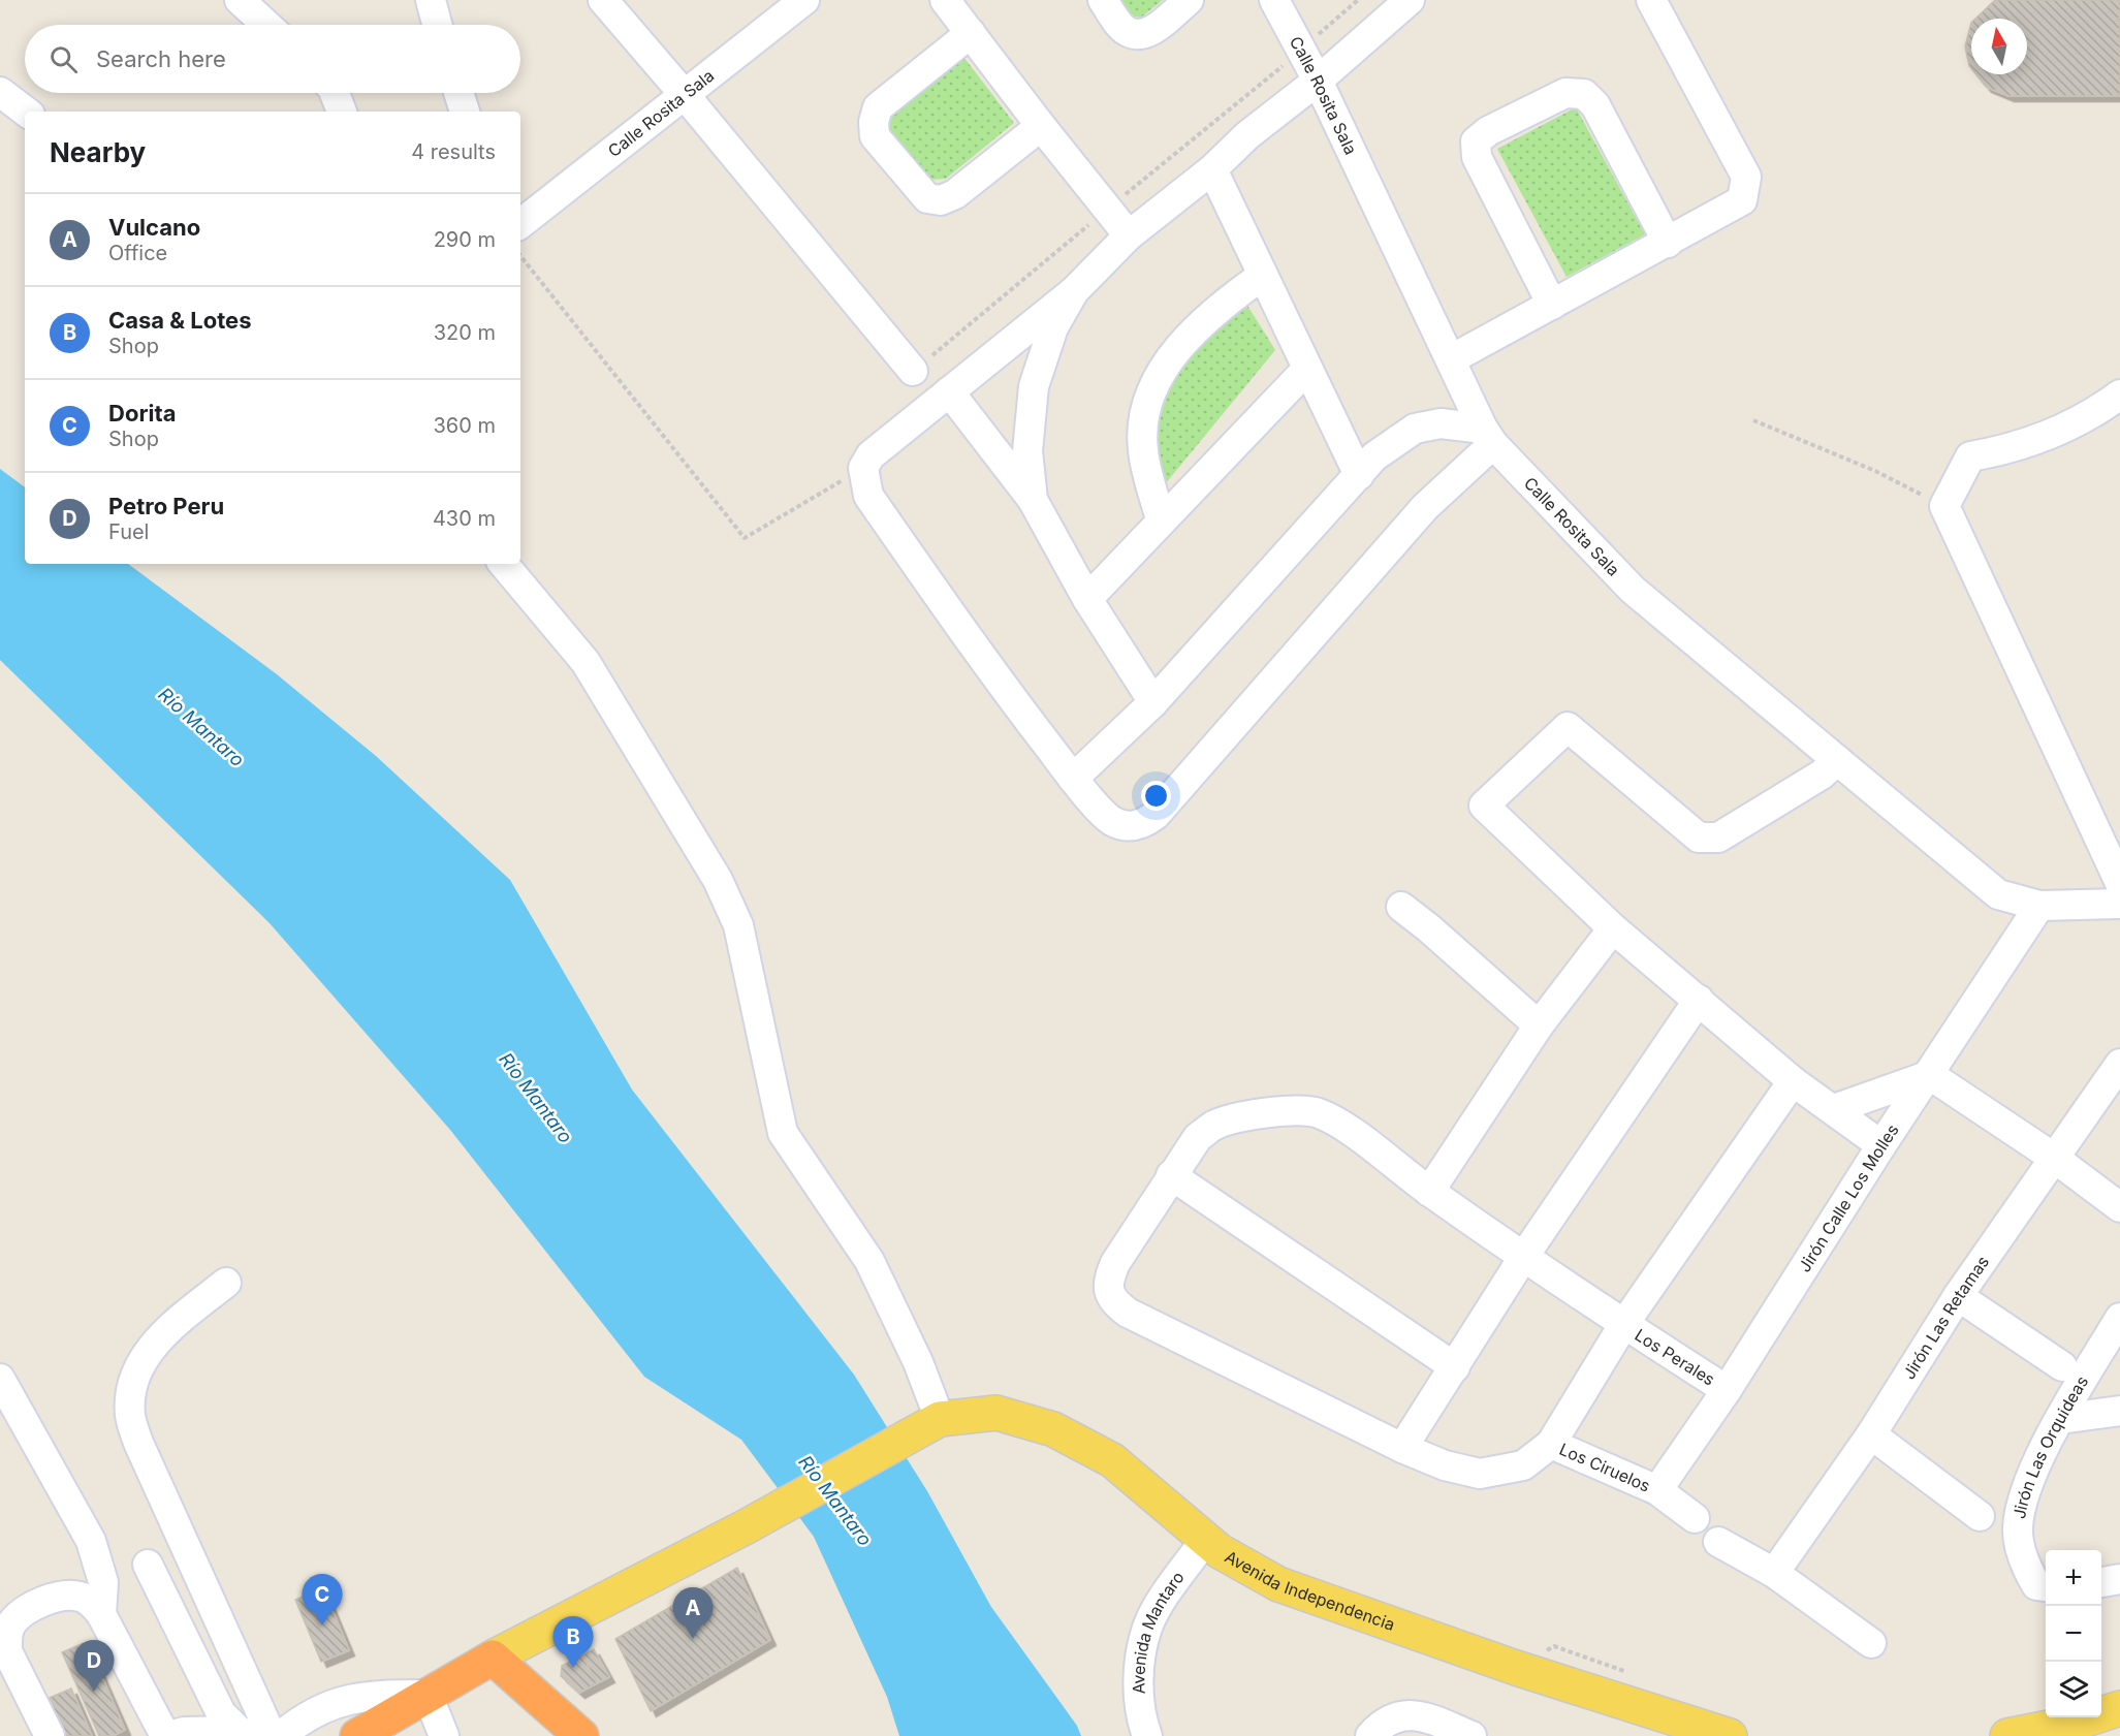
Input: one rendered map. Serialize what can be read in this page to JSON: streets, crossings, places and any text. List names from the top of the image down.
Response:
{
  "streets": {
    "main road": ["Avenida Independencia"],
    "street": [
      "Calle Rosita Sala",
      "Jirón Calle Los Molles",
      "Jirón Las Retamas",
      "Los Perales",
      "Jirón Las Orquideas",
      "Los Ciruelos",
      "Avenida Mantaro"
    ]
  },
  "crossings": [
    ["Calle Rosita Sala", "Jirón Calle Los Molles"],
    ["Jirón Calle Los Molles", "Los Perales"],
    ["Jirón Calle Los Molles", "Los Ciruelos"],
    ["Los Perales", "Los Ciruelos"],
    ["Avenida Independencia", "Avenida Mantaro"]
  ],
  "water": ["Río Mantaro"],
  "north": "top",
  "page": {
    "search": "Search here",
    "heading": ["Nearby", "4 results"],
    "list": [
      {
        "mark": "A",
        "name": "Vulcano",
        "note": "Office",
        "value": "290 m"
      },
      {
        "mark": "B",
        "name": "Casa & Lotes",
        "note": "Shop",
        "value": "320 m"
      },
      {
        "mark": "C",
        "name": "Dorita",
        "note": "Shop",
        "value": "360 m"
      },
      {
        "mark": "D",
        "name": "Petro Peru",
        "note": "Fuel",
        "value": "430 m"
      }
    ],
    "map_buttons": ["+", "−"],
    "pins": [
      "C",
      "A",
      "B",
      "D"
    ]
  }
}
